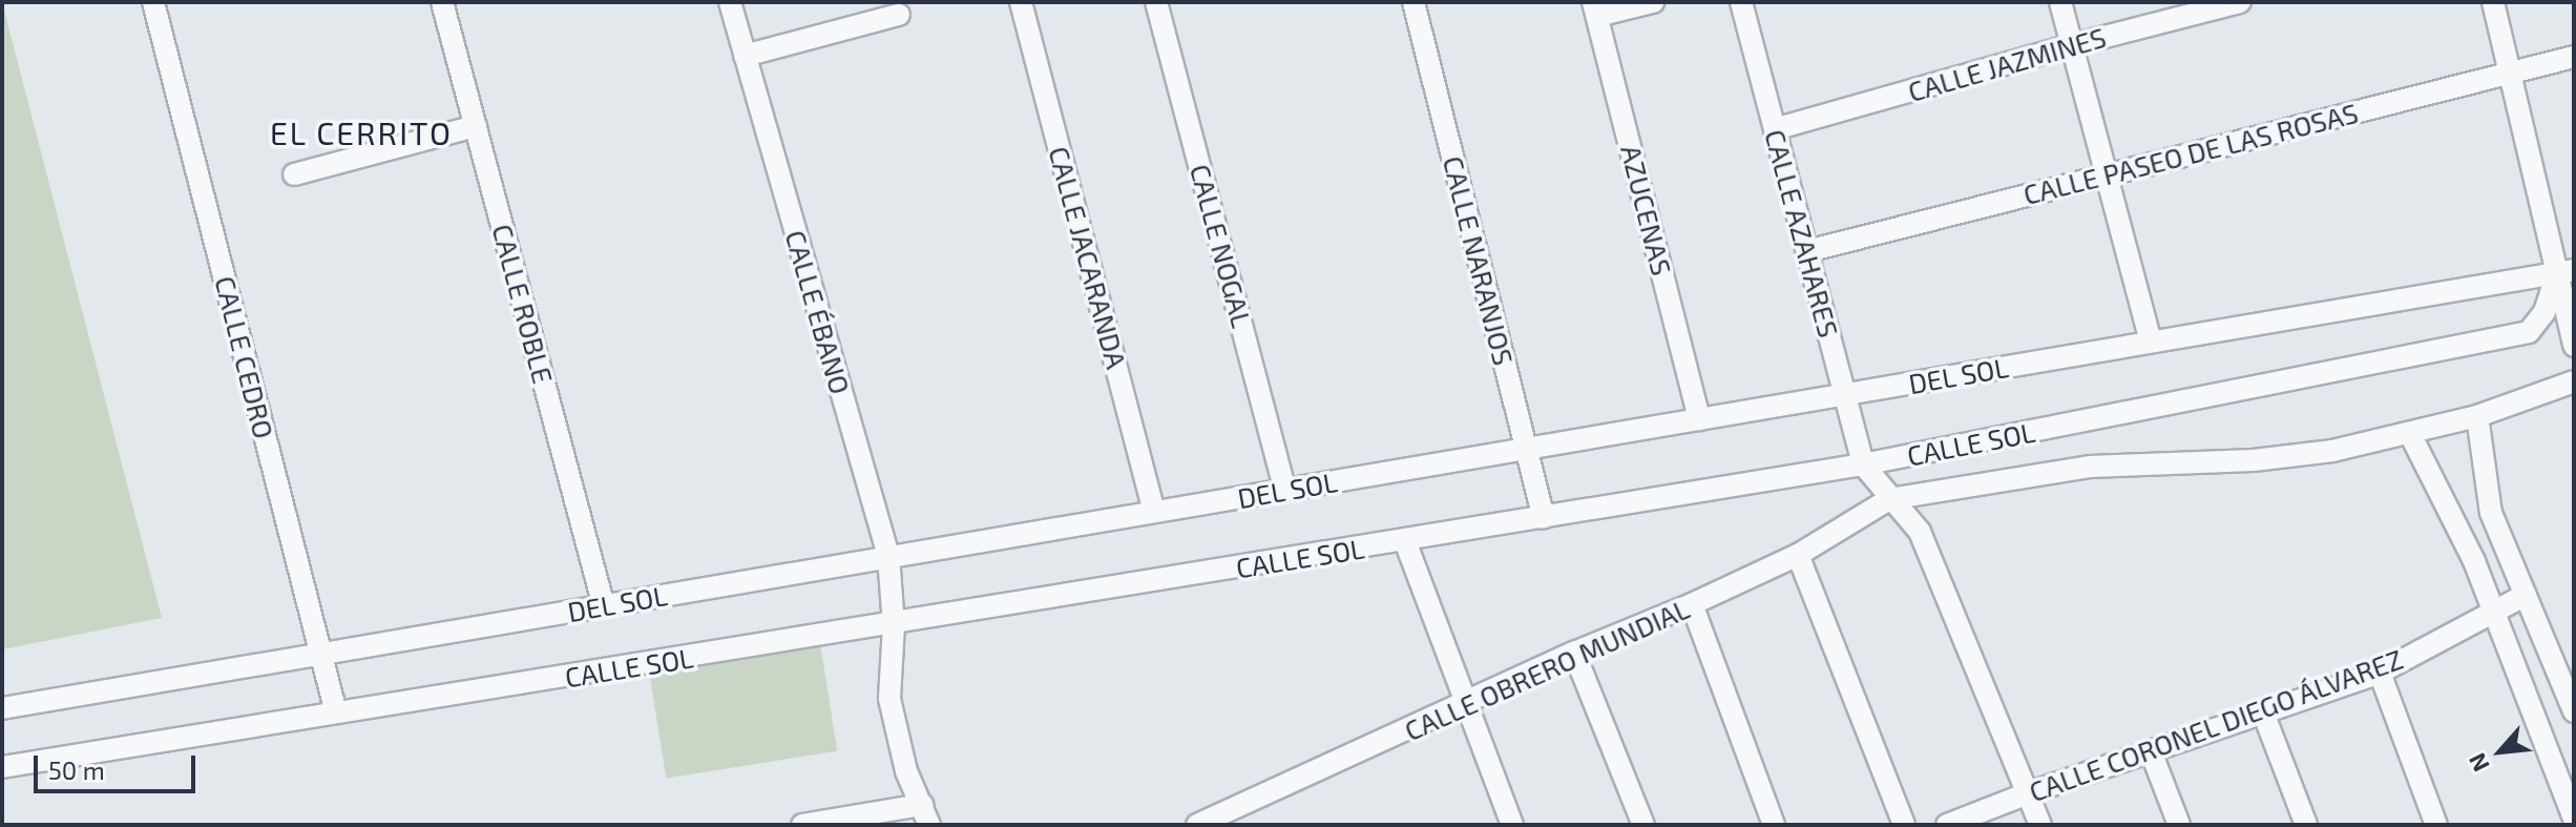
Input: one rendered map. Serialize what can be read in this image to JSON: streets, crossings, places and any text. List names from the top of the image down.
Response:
{
  "streets": {
    "street": [
      "CALLE JAZMINES",
      "CALLE PASEO DE LAS ROSAS",
      "AZUCENAS",
      "CALLE AZAHARES",
      "CALLE NOGAL",
      "CALLE JACARANDA",
      "CALLE NARANJOS",
      "CALLE ROBLE",
      "CALLE ÉBANO",
      "CALLE CEDRO",
      "DEL SOL",
      "CALLE SOL",
      "CALLE OBRERO MUNDIAL",
      "CALLE CORONEL DIEGO ÁLVAREZ"
    ]
  },
  "crossings": [
    ["CALLE JAZMINES", "CALLE AZAHARES"],
    ["CALLE PASEO DE LAS ROSAS", "CALLE AZAHARES"],
    ["AZUCENAS", "DEL SOL"],
    ["CALLE AZAHARES", "DEL SOL"],
    ["CALLE AZAHARES", "CALLE SOL"],
    ["CALLE NOGAL", "DEL SOL"],
    ["CALLE JACARANDA", "DEL SOL"],
    ["CALLE NARANJOS", "DEL SOL"],
    ["CALLE NARANJOS", "CALLE SOL"],
    ["CALLE ROBLE", "DEL SOL"],
    ["CALLE ÉBANO", "DEL SOL"],
    ["CALLE ÉBANO", "CALLE SOL"],
    ["CALLE CEDRO", "DEL SOL"],
    ["CALLE CEDRO", "CALLE SOL"],
    ["DEL SOL", "CALLE SOL"]
  ],
  "districts": ["EL CERRITO"],
  "scale_bar": "50 m",
  "north": "bottom left"
}
